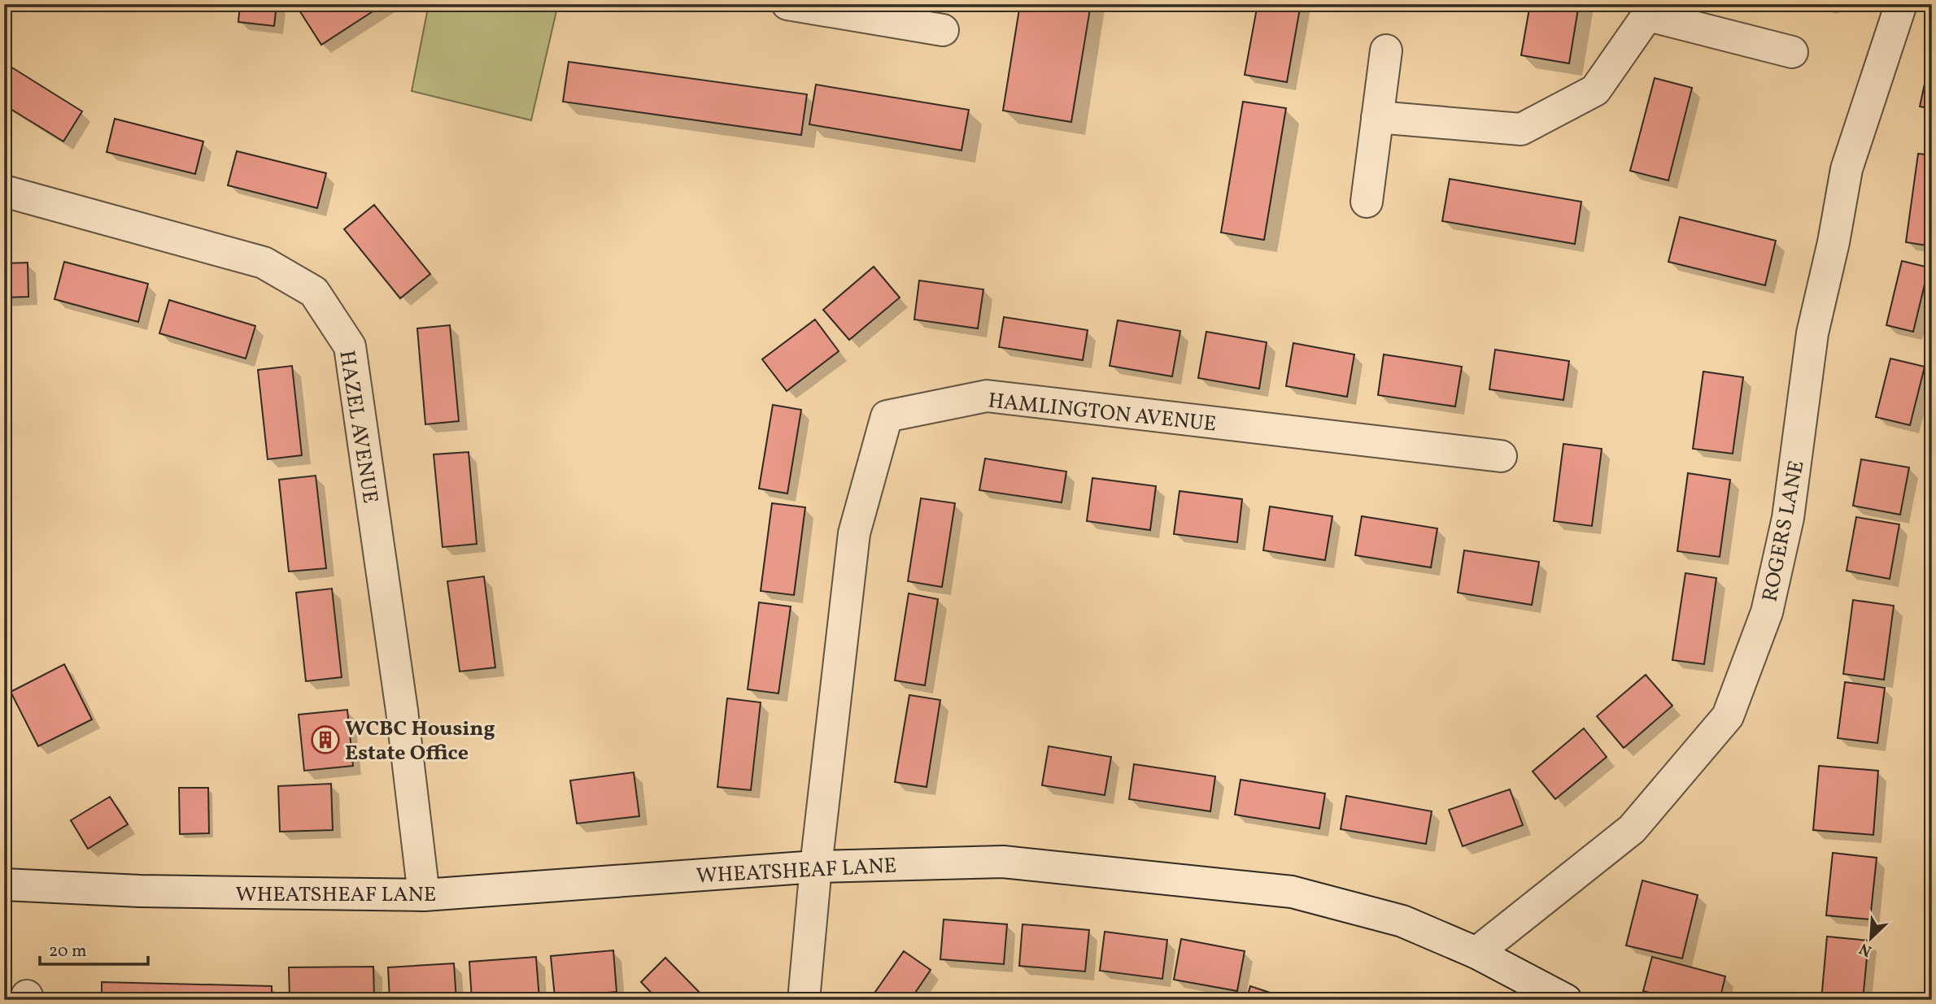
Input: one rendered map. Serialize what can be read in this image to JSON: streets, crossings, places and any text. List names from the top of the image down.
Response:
{
  "streets": {
    "street": [
      "HAMLINGTON AVENUE",
      "HAZEL AVENUE",
      "ROGERS LANE",
      "WHEATSHEAF LANE"
    ]
  },
  "crossings": [
    ["HAMLINGTON AVENUE", "WHEATSHEAF LANE"],
    ["HAZEL AVENUE", "WHEATSHEAF LANE"],
    ["ROGERS LANE", "WHEATSHEAF LANE"]
  ],
  "places": {
    "building": ["WCBC Housing Estate Office"]
  },
  "scale_bar": "20 m",
  "north": "bottom left"
}
